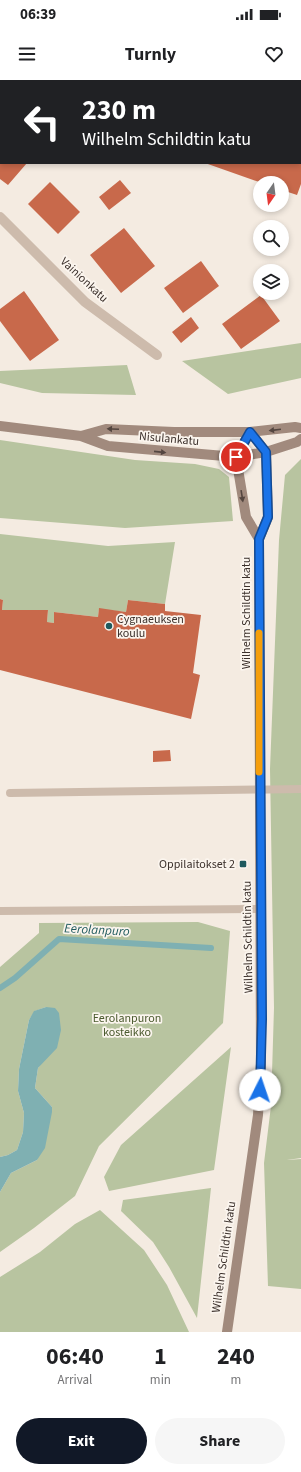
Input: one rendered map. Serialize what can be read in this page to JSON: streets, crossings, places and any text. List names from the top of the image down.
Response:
{
  "streets": {
    "street": ["Vainionkatu", "Nisulankatu", "Wilhelm Schildtin katu"]
  },
  "crossings": [
    ["Nisulankatu", "Wilhelm Schildtin katu"]
  ],
  "water": ["Eerolanpuro"],
  "parks": ["Eerolanpuron kosteikko"],
  "places": {
    "other": ["Cygnaeuksen koulu"],
    "transit": ["Oppilaitokset 2"]
  },
  "north": "bottom",
  "page": {
    "status": "06:39",
    "header": "Turnly",
    "turn": ["230 m", "Wilhelm Schildtin katu"],
    "eta": [
      "06:40",
      "Arrival",
      "1",
      "min",
      "240",
      "m"
    ],
    "buttons": ["Exit", "Share"]
  }
}
